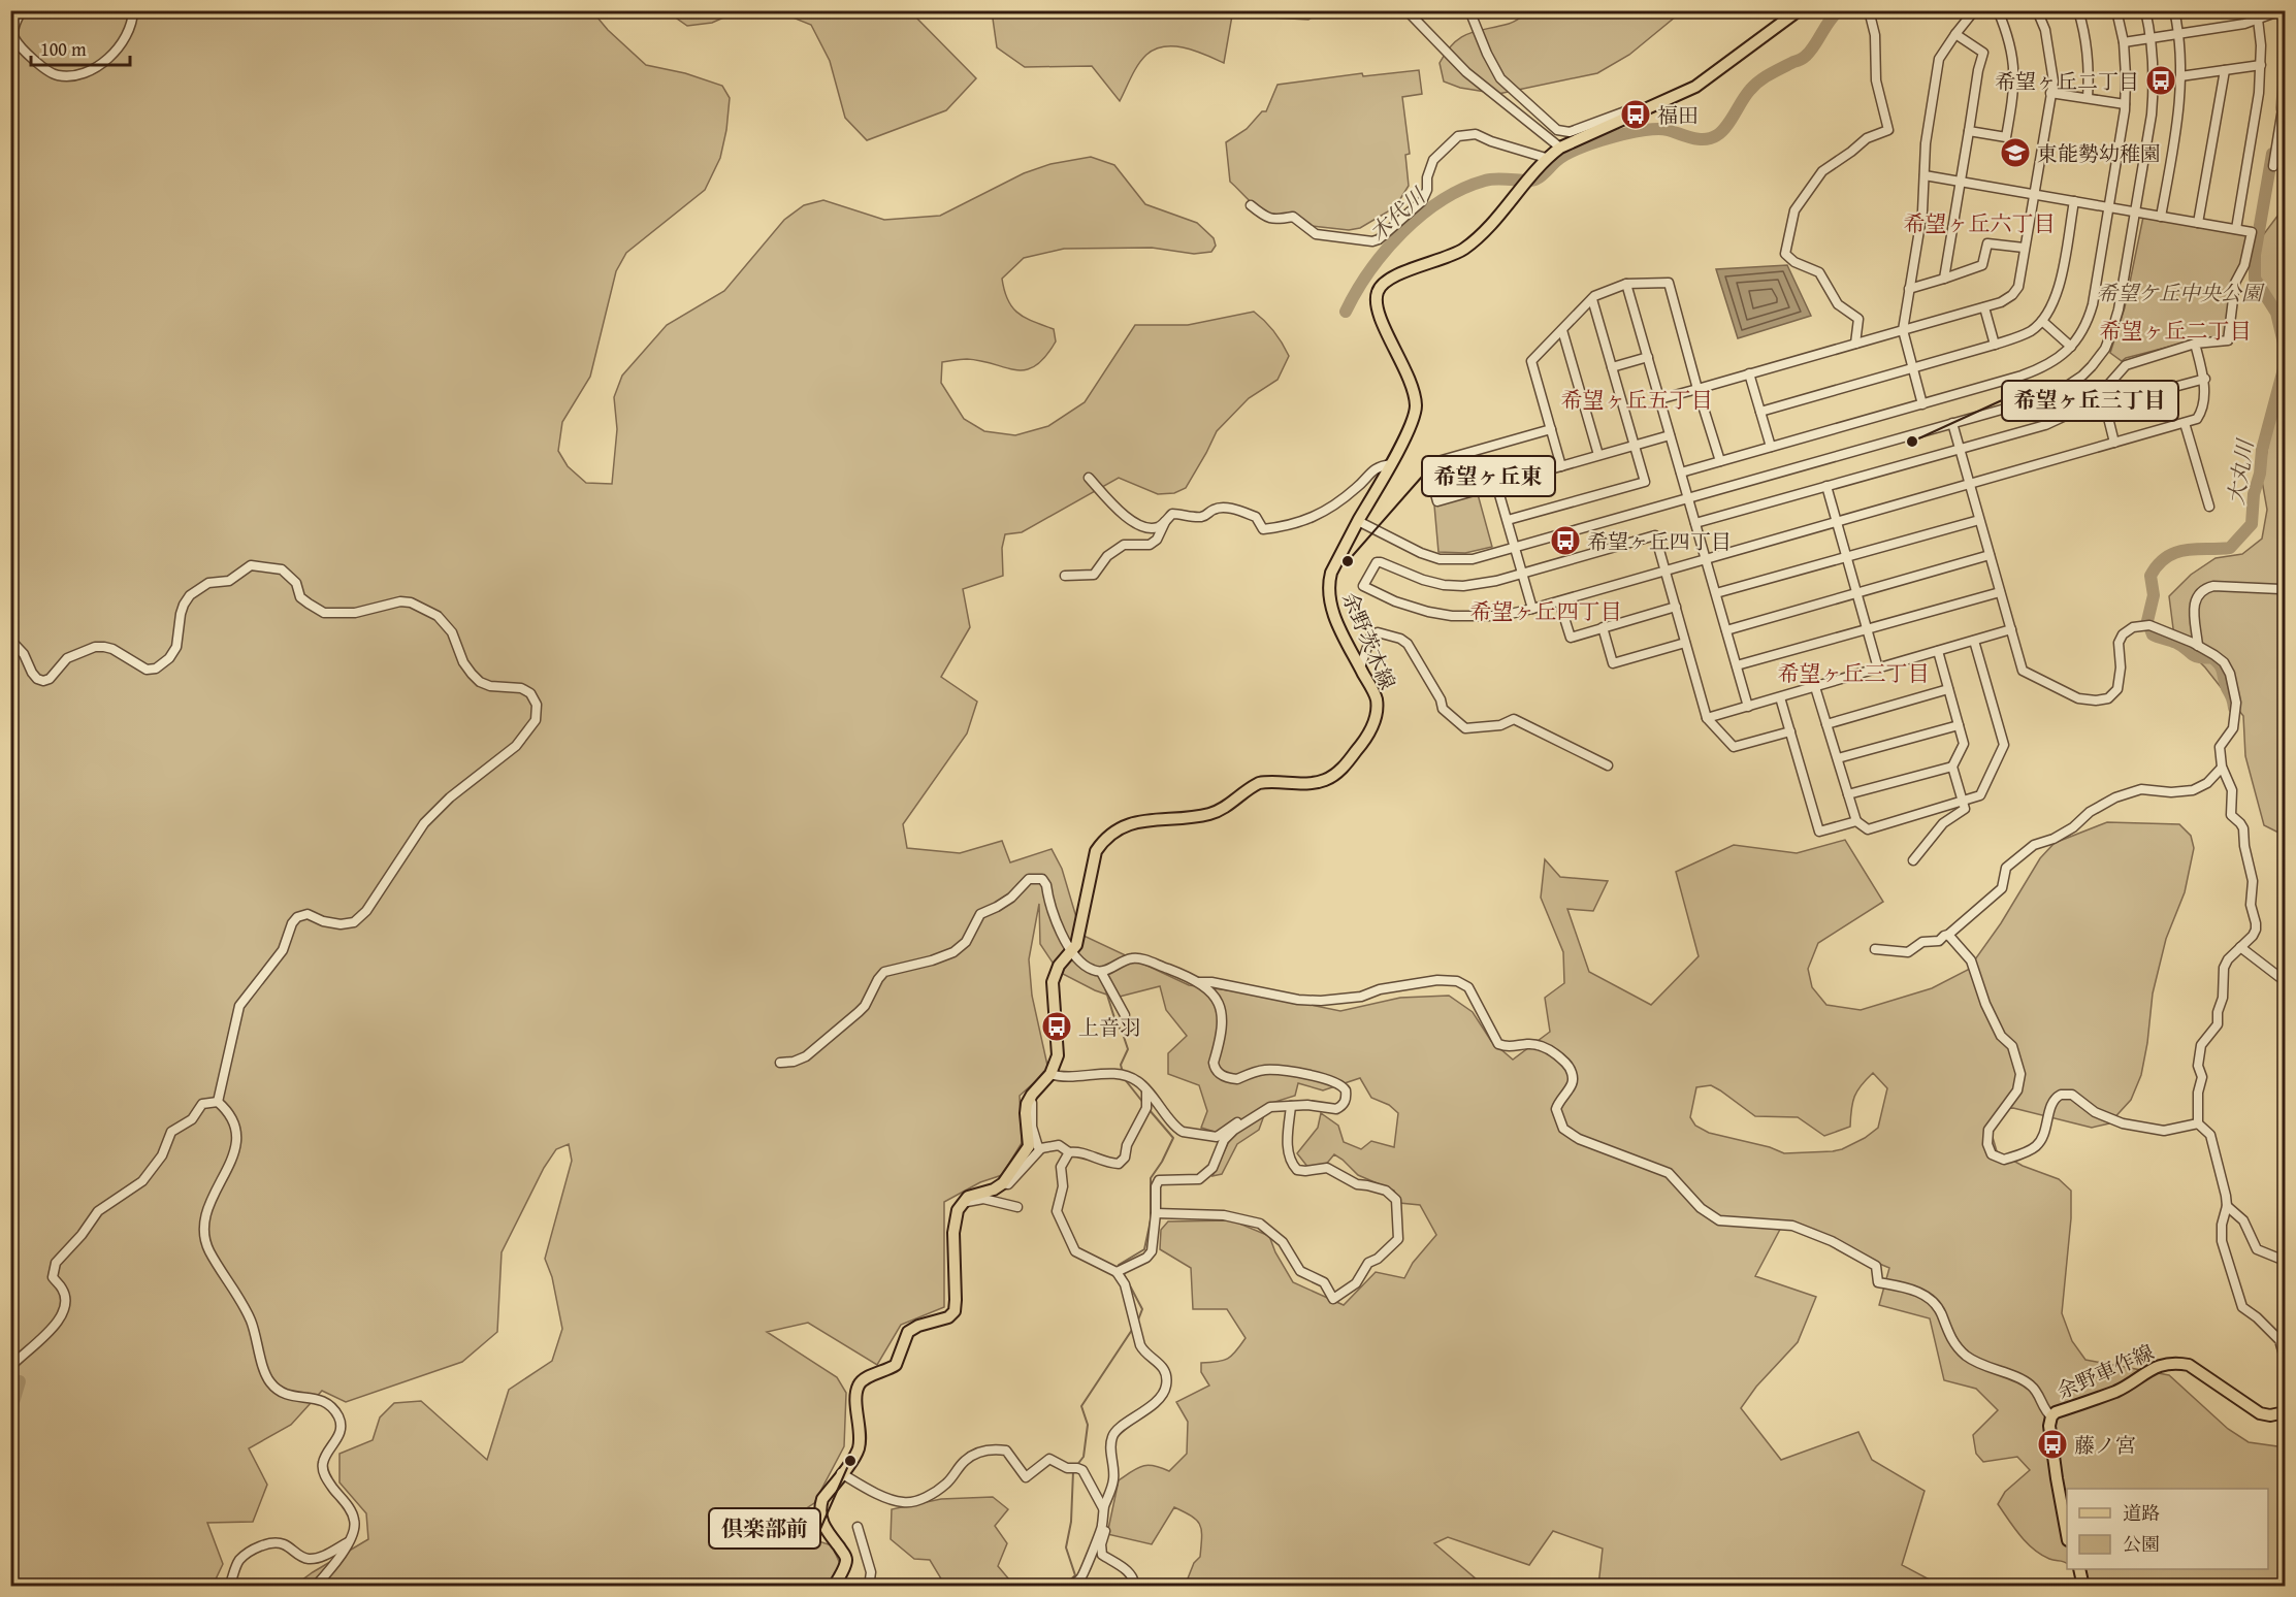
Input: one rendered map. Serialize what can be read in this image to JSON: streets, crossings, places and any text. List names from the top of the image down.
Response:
{
  "streets": {
    "main road": ["余野茨木線", "余野車作線"]
  },
  "districts": [
    "希望ヶ丘六丁目",
    "希望ヶ丘二丁目",
    "希望ヶ丘五丁目",
    "希望ヶ丘四丁目",
    "希望ヶ丘三丁目"
  ],
  "water": ["木代川", "大丸川"],
  "parks": ["希望ケ丘中央公園"],
  "places": {
    "bus stop": [
      "希望ヶ丘二丁目",
      "福田",
      "希望ヶ丘四丁目",
      "上音羽",
      "藤ノ宮"
    ],
    "school or university": ["東能勢幼稚園"],
    "other": ["希望ヶ丘三丁目", "希望ヶ丘東", "倶楽部前"]
  },
  "legend": ["道路", "公園"],
  "scale_bar": "100 m"
}
